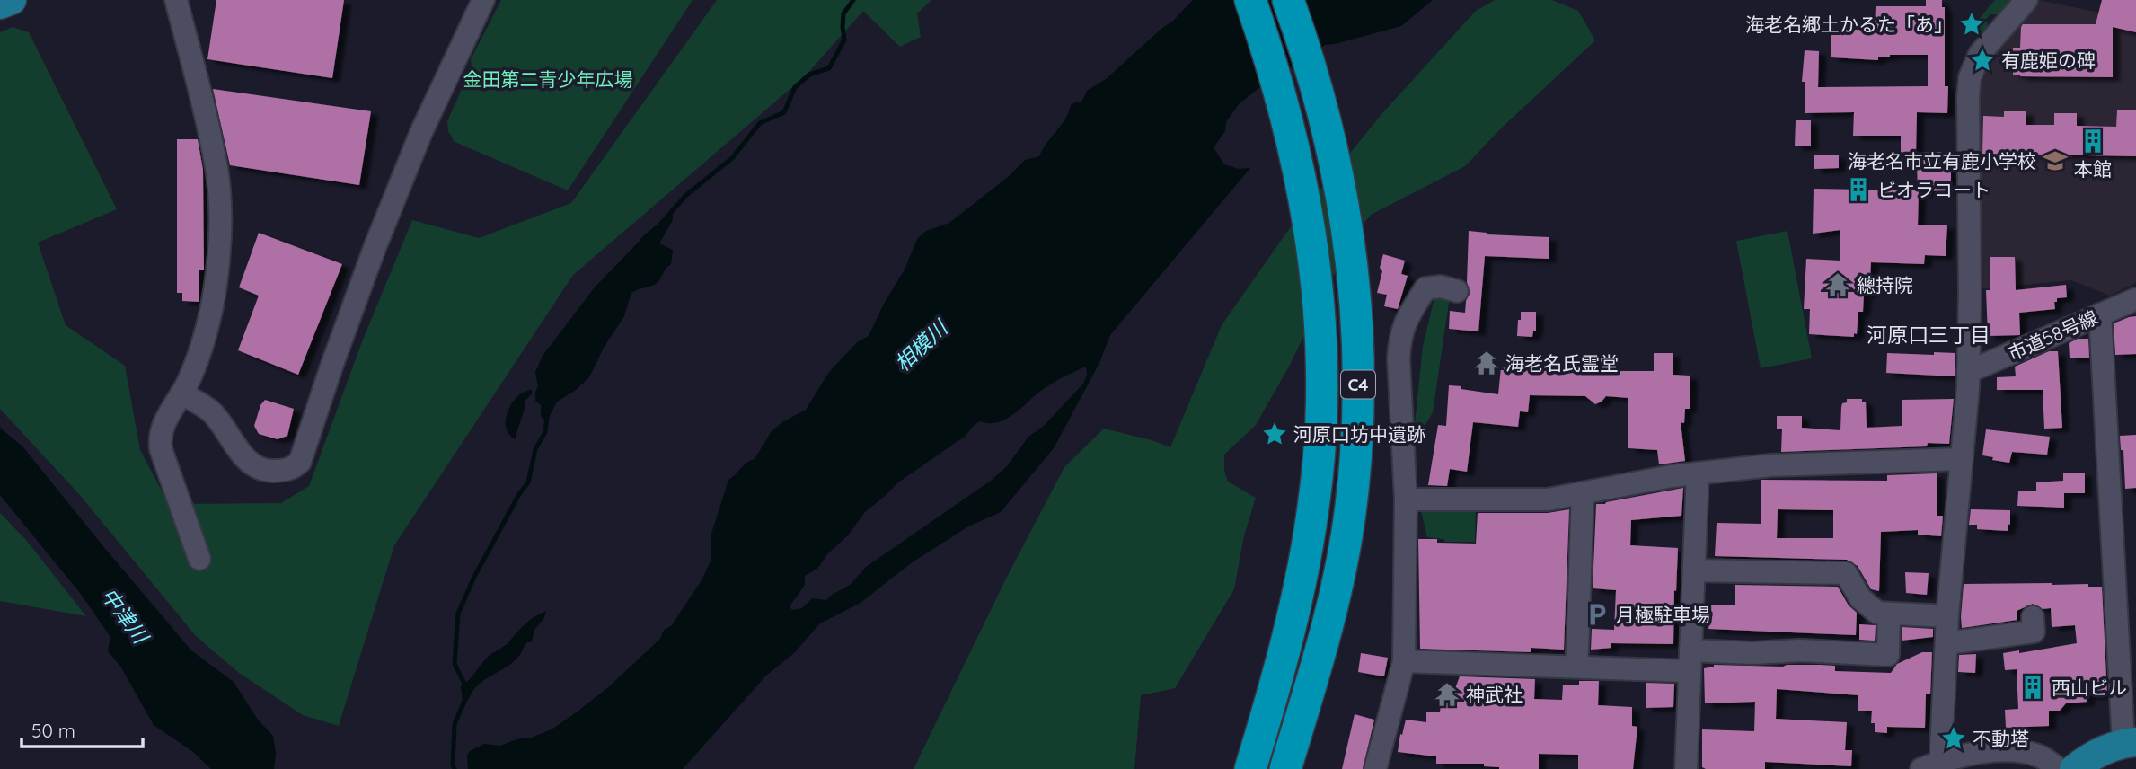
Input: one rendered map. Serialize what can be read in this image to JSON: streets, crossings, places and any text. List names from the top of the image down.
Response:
{
  "streets": {
    "highway": ["C4"],
    "street": ["市道58号線"]
  },
  "districts": ["河原口三丁目"],
  "water": ["相模川", "中津川"],
  "parks": ["金田第二青少年広場"],
  "places": {
    "place": [
      "海老名郷土かるた「あ」",
      "有鹿姫の碑",
      "河原口坊中遺跡",
      "不動塔"
    ],
    "building": ["本館", "ビオラコート", "西山ビル"],
    "school or university": ["海老名市立有鹿小学校"],
    "temple": ["總持院", "海老名氏霊堂", "神武社"],
    "parking": ["月極駐車場"]
  },
  "scale_bar": "50 m"
}
